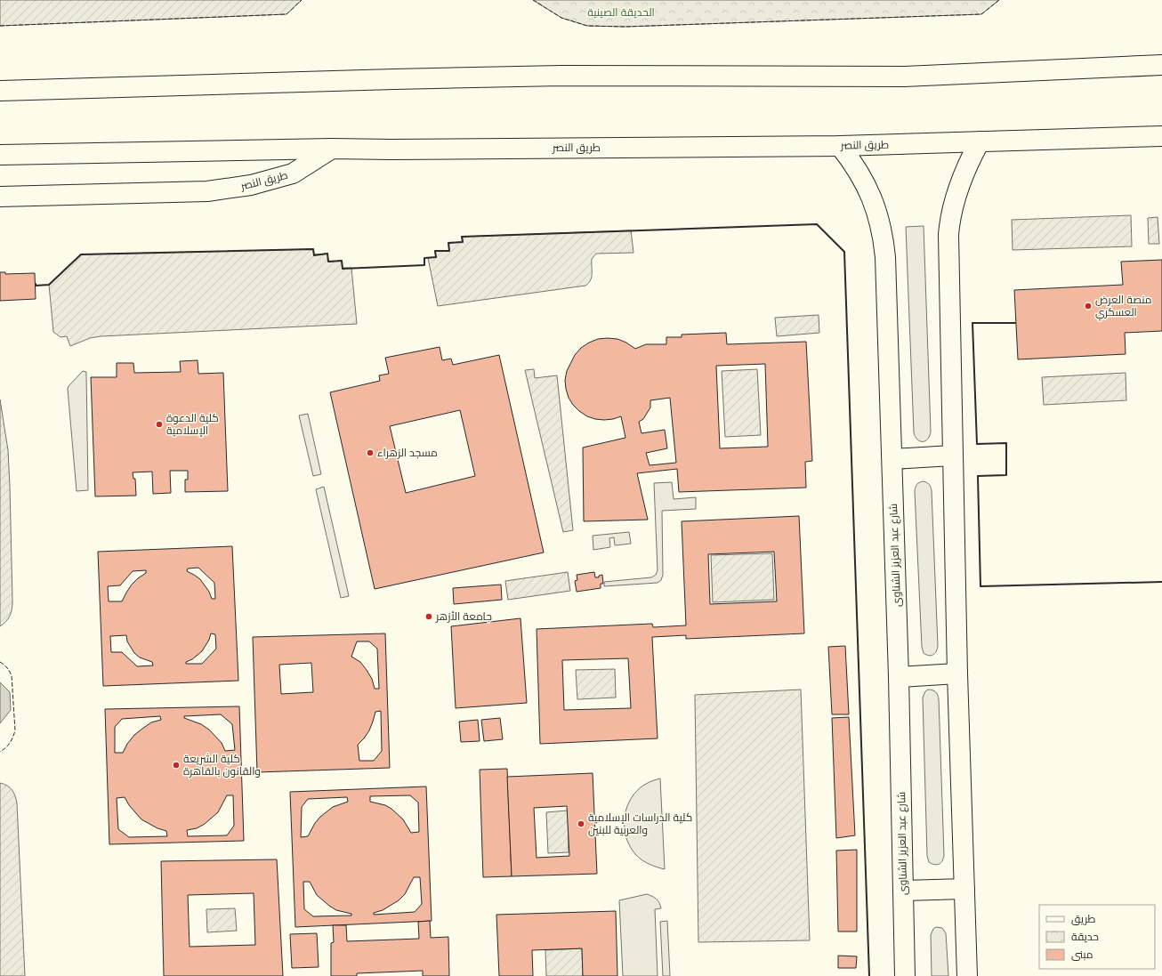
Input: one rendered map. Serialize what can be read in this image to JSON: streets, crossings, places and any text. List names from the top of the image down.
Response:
{
  "streets": {
    "main road": ["طريق النصر", "شارع عبد العزيز الشناوى"]
  },
  "crossings": [
    ["طريق النصر", "شارع عبد العزيز الشناوى"]
  ],
  "parks": ["الحديقة الصينية"],
  "places": [
    "منصة العرض العسكري",
    "كلية الدعوة الإسلامية",
    "مسجد الزهراء",
    "جامعة الأزهر",
    "كلية الشريعة والقانون بالقاهرة",
    "كلية الدراسات الإسلامية والعربية للبنين"
  ],
  "legend": ["طريق", "حديقة", "مبنى"]
}
